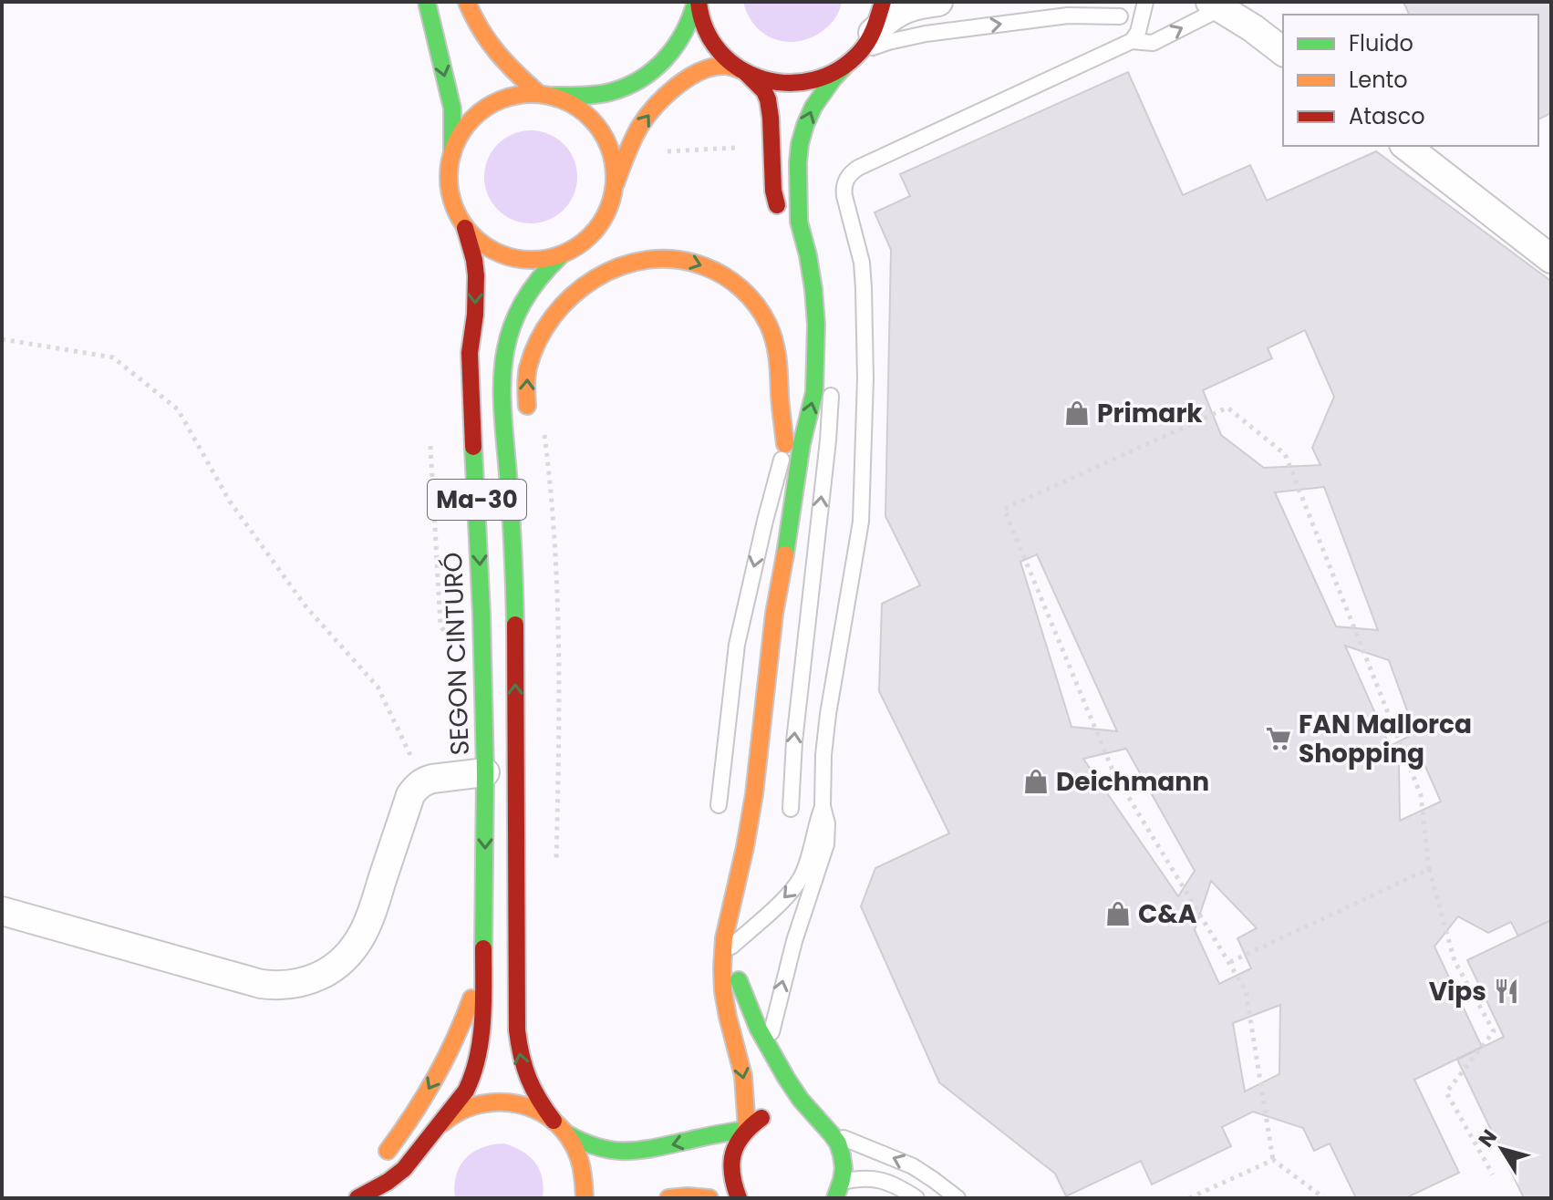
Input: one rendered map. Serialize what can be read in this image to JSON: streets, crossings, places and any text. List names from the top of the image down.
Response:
{
  "streets": {
    "main road": ["Ma-30", "SEGON CINTURÓ"]
  },
  "crossings": [
    ["Ma-30", "SEGON CINTURÓ"]
  ],
  "places": {
    "shop": ["Primark", "Deichmann", "C&A"],
    "supermarket": ["FAN Mallorca Shopping"],
    "restaurant": ["Vips"]
  },
  "legend": ["Fluido", "Lento", "Atasco"],
  "north": "top left"
}
